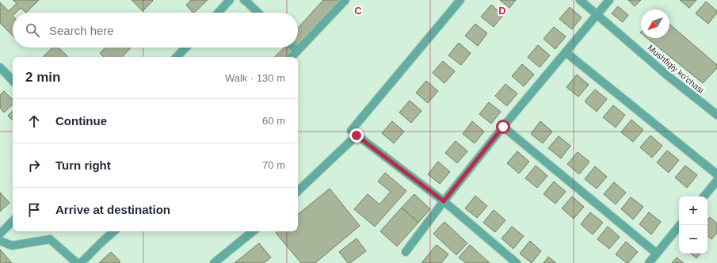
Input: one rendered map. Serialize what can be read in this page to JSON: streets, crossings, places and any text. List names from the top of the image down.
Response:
{
  "streets": {
    "street": ["Mushfiqiy ko'chasi"]
  },
  "north": "bottom left",
  "page": {
    "search": "Search here",
    "heading": ["2 min", "Walk · 130 m"],
    "list": [
      ["Continue", "60 m"],
      ["Turn right", "70 m"],
      "Arrive at destination"
    ],
    "map_buttons": ["+", "−"]
  },
  "grid": {
    "columns": ["C", "D"]
  }
}
